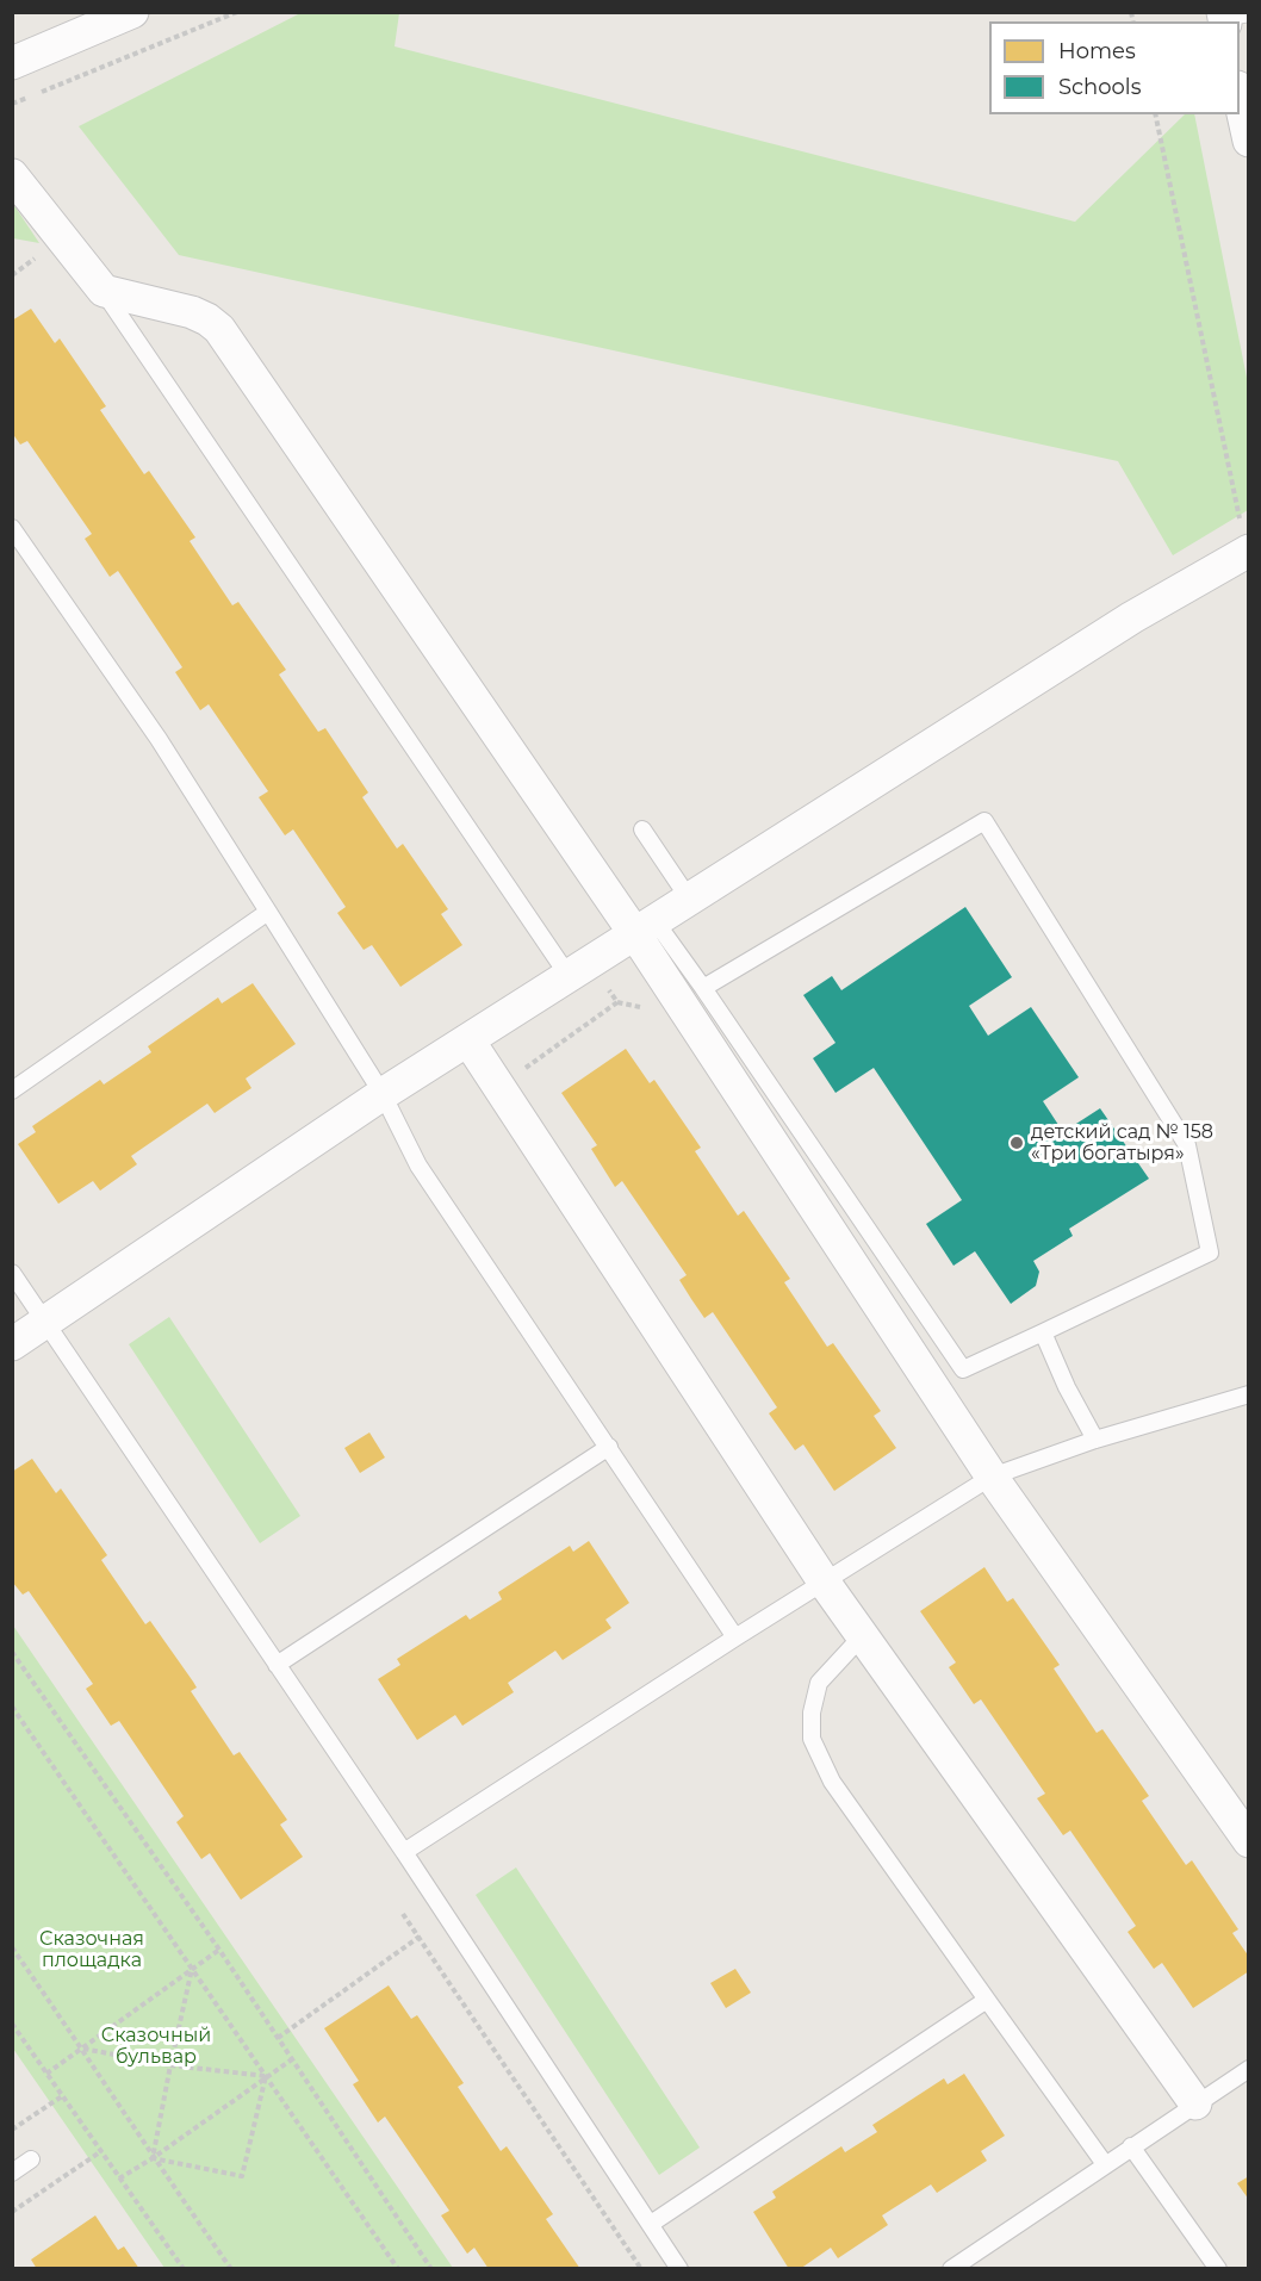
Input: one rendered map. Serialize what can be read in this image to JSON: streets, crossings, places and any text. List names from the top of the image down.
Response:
{
  "parks": ["Сказочная площадка", "Сказочный бульвар"],
  "places": ["детский сад № 158 «Три богатыря»"],
  "legend": ["Homes", "Schools"]
}
